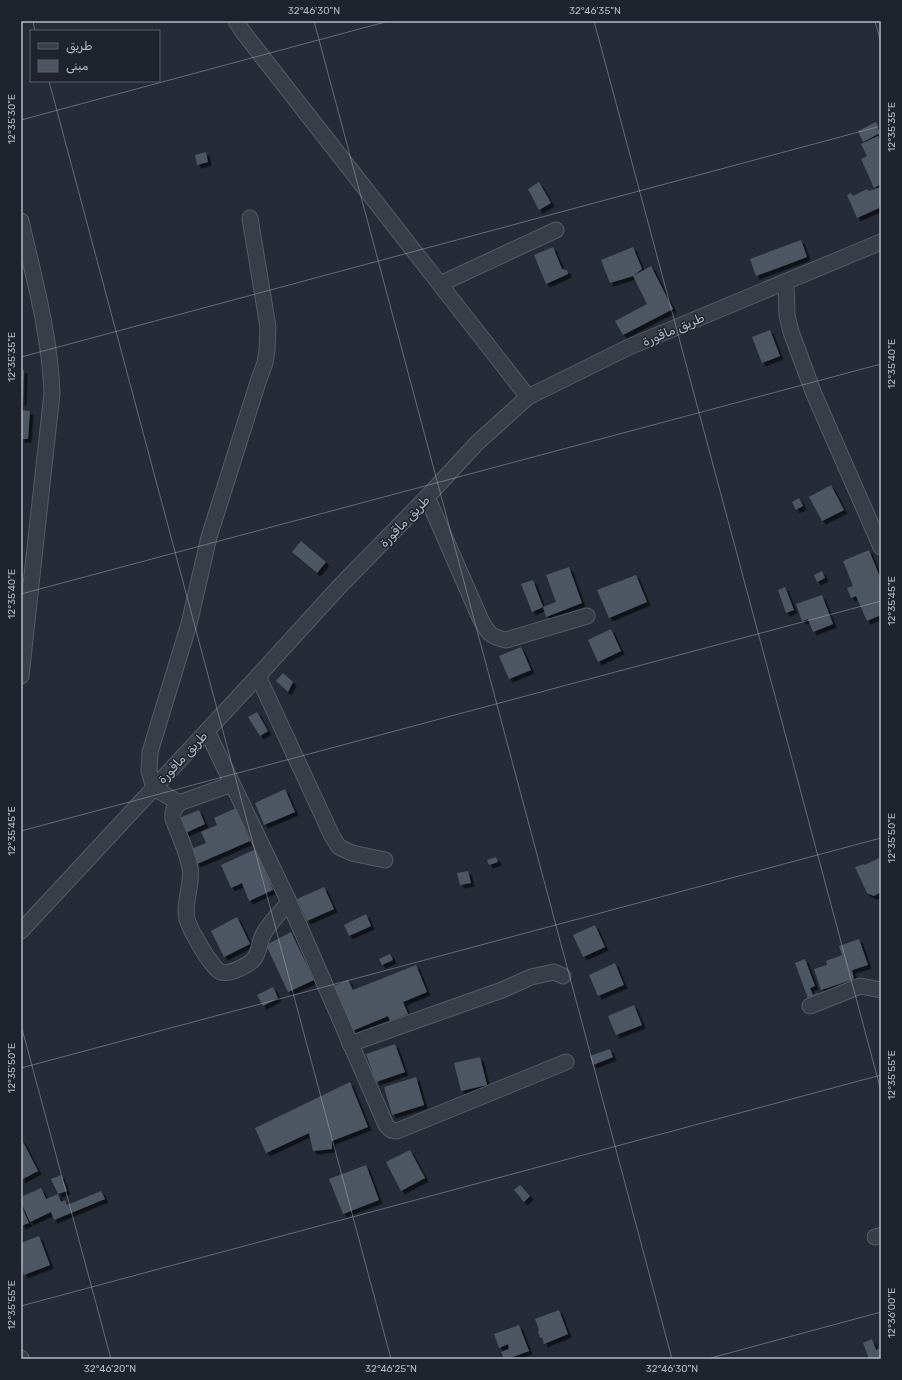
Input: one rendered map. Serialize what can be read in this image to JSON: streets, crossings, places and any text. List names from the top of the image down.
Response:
{
  "streets": {
    "street": ["طريق ماقورة"]
  },
  "legend": ["طريق", "مبنى"],
  "coordinates": [
    "32°46'30\"N",
    "32°46'35\"N",
    "12°35'30\"E",
    "12°35'35\"E",
    "12°35'40\"E",
    "12°35'45\"E",
    "12°35'50\"E",
    "12°35'55\"E",
    "12°36'00\"E",
    "32°46'20\"N",
    "32°46'25\"N"
  ]
}
